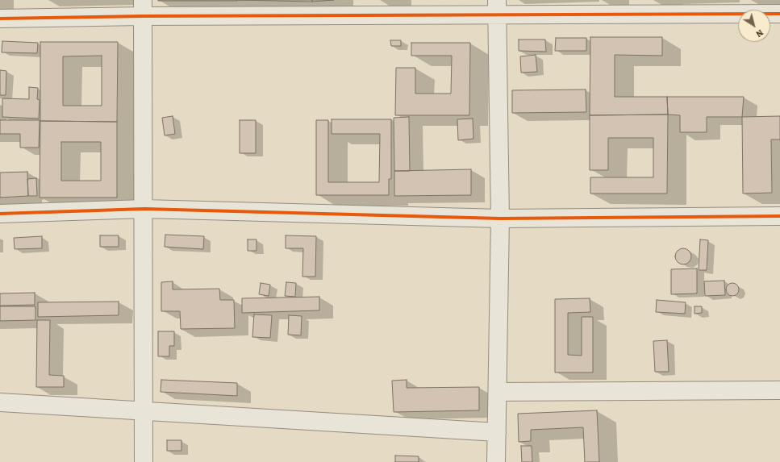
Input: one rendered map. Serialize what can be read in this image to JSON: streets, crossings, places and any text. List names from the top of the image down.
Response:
{
  "north": "bottom right"
}
